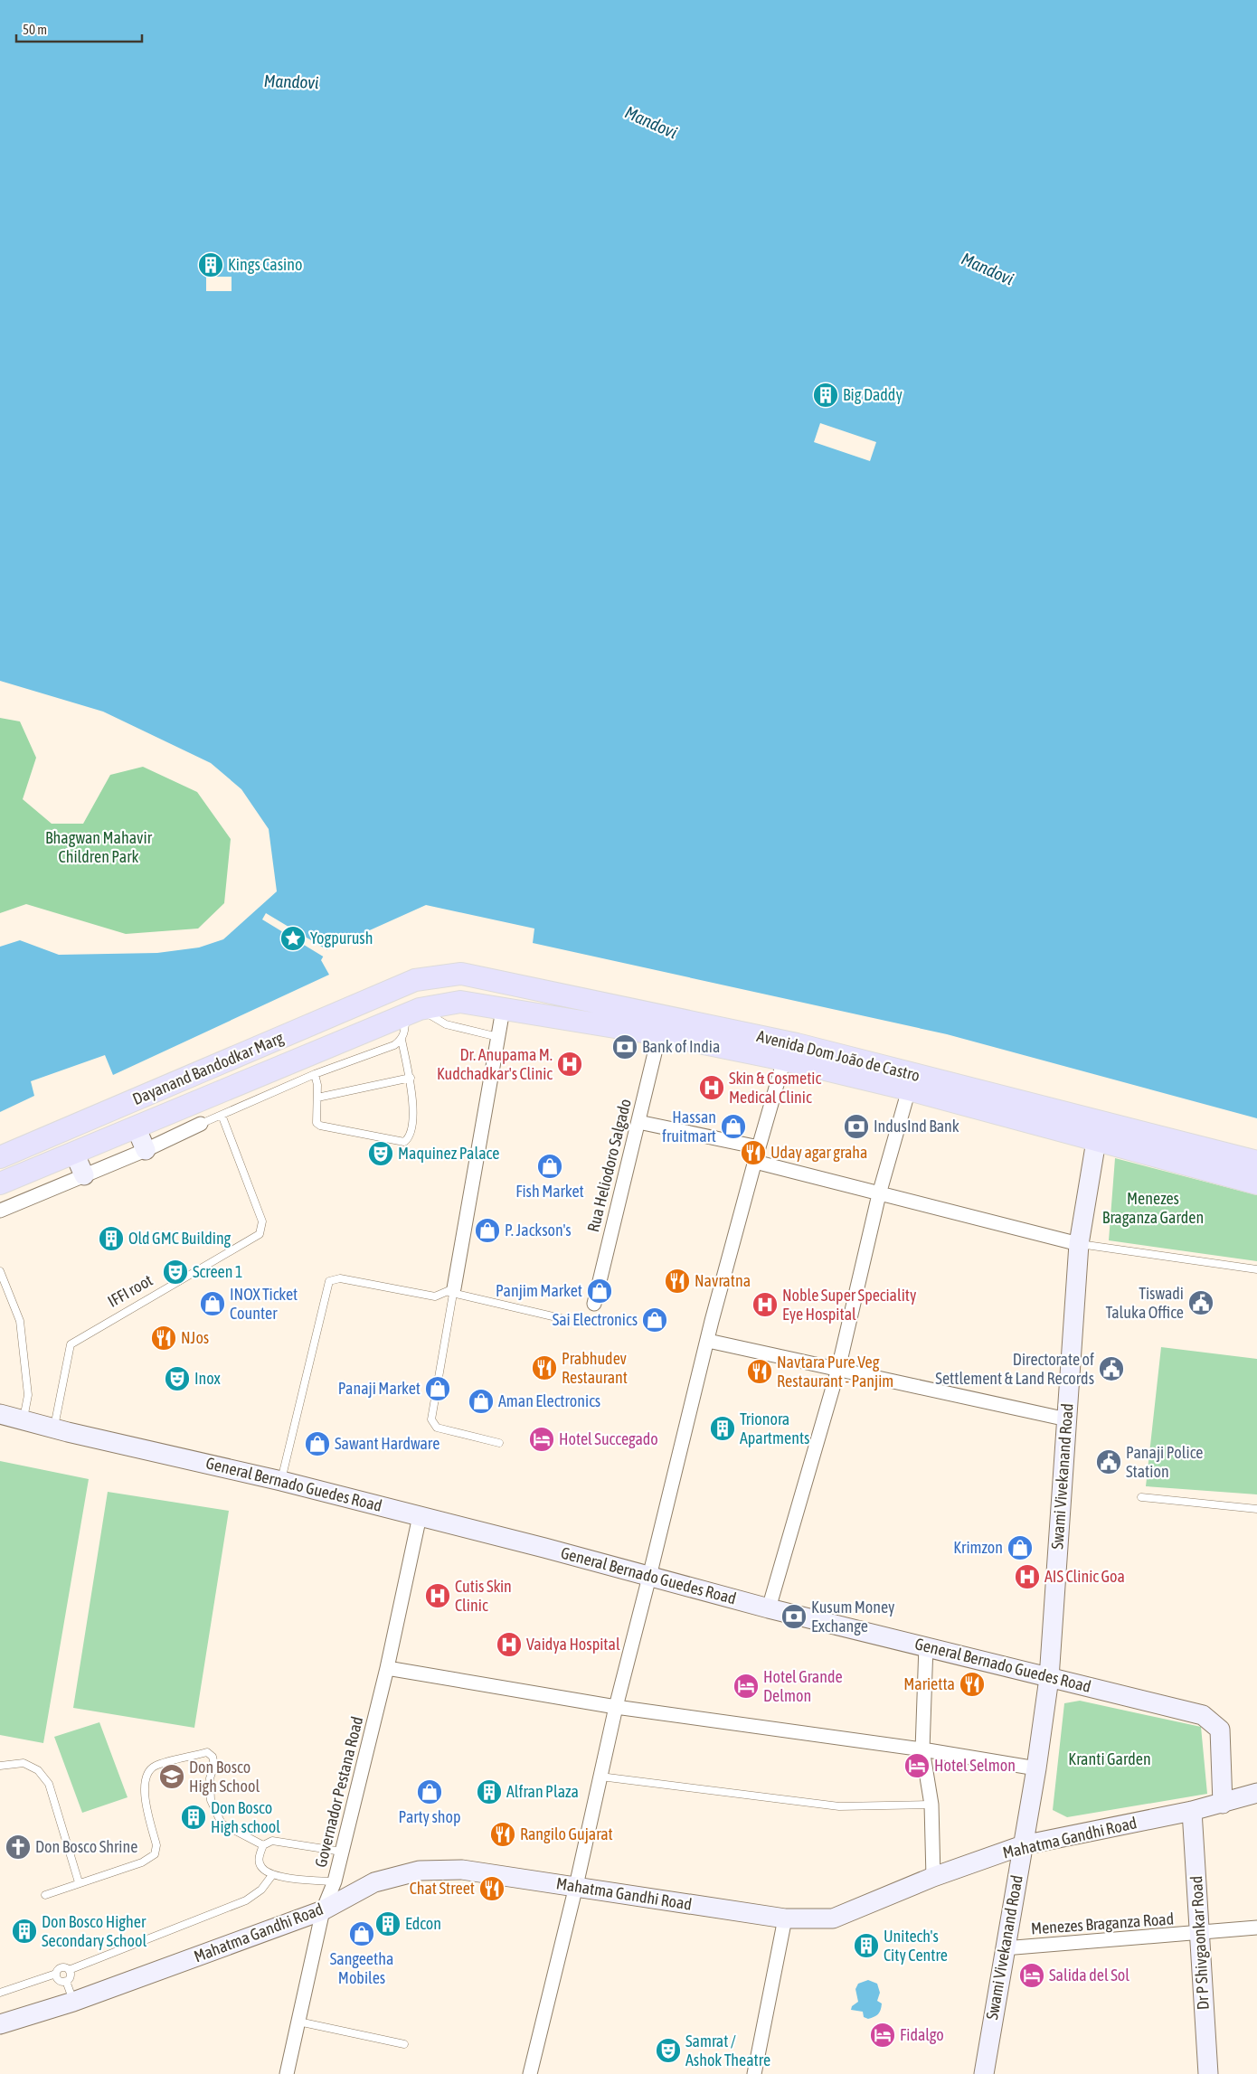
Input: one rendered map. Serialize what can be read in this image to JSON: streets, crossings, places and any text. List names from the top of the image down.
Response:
{
  "streets": {
    "main road": ["Avenida Dom João de Castro", "Dayanand Bandodkar Marg"],
    "street": [
      "Rua Heliodoro Salgado",
      "Swami Vivekanand Road",
      "General Bernado Guedes Road",
      "Governador Pestana Road",
      "Mahatma Gandhi Road",
      "Menezes Braganza Road",
      "Dr P Shivgaonkar Road"
    ],
    "lane": ["IFFI root"]
  },
  "crossings": [
    ["Avenida Dom João de Castro", "Dayanand Bandodkar Marg"],
    ["Avenida Dom João de Castro", "Rua Heliodoro Salgado"],
    ["Avenida Dom João de Castro", "Swami Vivekanand Road"],
    ["IFFI root", "General Bernado Guedes Road"],
    ["Swami Vivekanand Road", "General Bernado Guedes Road"],
    ["Swami Vivekanand Road", "Mahatma Gandhi Road"],
    ["Swami Vivekanand Road", "Menezes Braganza Road"],
    ["General Bernado Guedes Road", "Governador Pestana Road"],
    ["General Bernado Guedes Road", "Mahatma Gandhi Road"],
    ["Governador Pestana Road", "Mahatma Gandhi Road"],
    ["Mahatma Gandhi Road", "Dr P Shivgaonkar Road"],
    ["Menezes Braganza Road", "Dr P Shivgaonkar Road"]
  ],
  "water": ["Mandovi"],
  "parks": ["Bhagwan Mahavir Children Park", "Menezes Braganza Garden", "Kranti Garden"],
  "places": {
    "building": [
      "Kings Casino",
      "Big Daddy",
      "Old GMC Building",
      "Trionora Apartments",
      "Alfran Plaza",
      "Don Bosco High school",
      "Edcon",
      "Don Bosco Higher Secondary School",
      "Unitech's City Centre"
    ],
    "place": ["Yogpurush"],
    "bank": ["Bank of India", "IndusInd Bank", "Kusum Money Exchange"],
    "hospital": [
      "Dr. Anupama M. Kudchadkar's Clinic",
      "Skin & Cosmetic Medical Clinic",
      "Noble Super Speciality Eye Hospital",
      "AIS Clinic Goa",
      "Cutis Skin Clinic",
      "Vaidya Hospital"
    ],
    "shop": [
      "Hassan fruitmart",
      "Fish Market",
      "P. Jackson's",
      "Panjim Market",
      "INOX Ticket Counter",
      "Sai Electronics",
      "Panaji Market",
      "Aman Electronics",
      "Sawant Hardware",
      "Krimzon",
      "Party shop",
      "Sangeetha Mobiles"
    ],
    "restaurant": [
      "Uday agar graha",
      "Navratna",
      "NJos",
      "Prabhudev Restaurant",
      "Navtara Pure Veg Restaurant - Panjim",
      "Marietta",
      "Rangilo Gujarat",
      "Chat Street"
    ],
    "theatre": [
      "Maquinez Palace",
      "Screen 1",
      "Inox",
      "Samrat / Ashok Theatre"
    ],
    "public building": ["Tiswadi Taluka Office", "Directorate of Settlement & Land Records", "Panaji Police Station"],
    "hotel": [
      "Hotel Succegado",
      "Hotel Grande Delmon",
      "Hotel Selmon",
      "Salida del Sol",
      "Fidalgo"
    ],
    "school or university": ["Don Bosco High School"],
    "church": ["Don Bosco Shrine"]
  },
  "scale_bar": "50 m"
}
